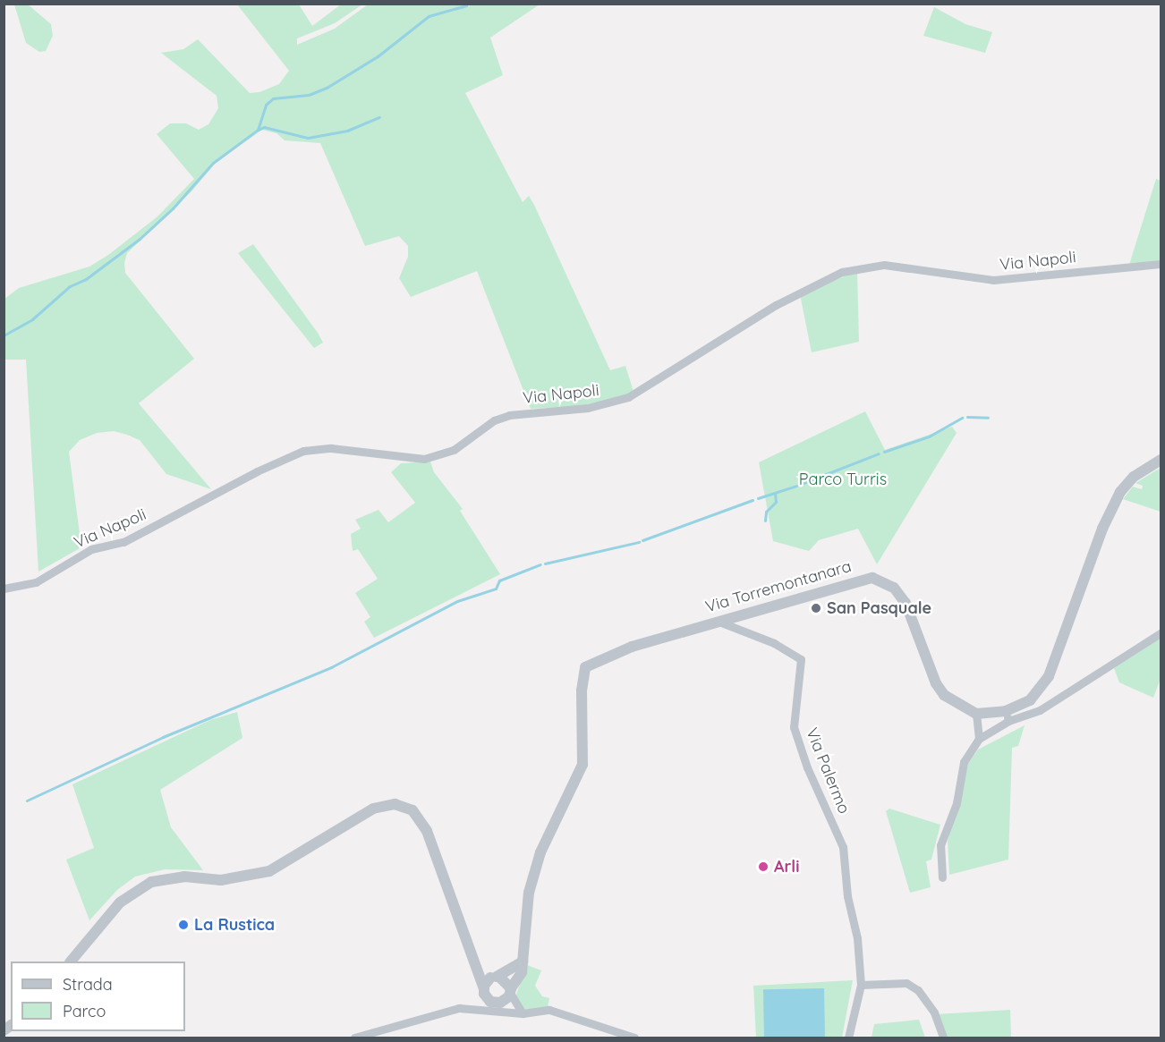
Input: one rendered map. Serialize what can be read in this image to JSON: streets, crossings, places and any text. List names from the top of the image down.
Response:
{
  "streets": {
    "street": ["Via Napoli", "Via Torremontanara", "Via Palermo"]
  },
  "crossings": [
    ["Via Torremontanara", "Via Palermo"]
  ],
  "parks": ["Parco Turris"],
  "places": ["San Pasquale", "Arli", "La Rustica"],
  "legend": ["Strada", "Parco"]
}
